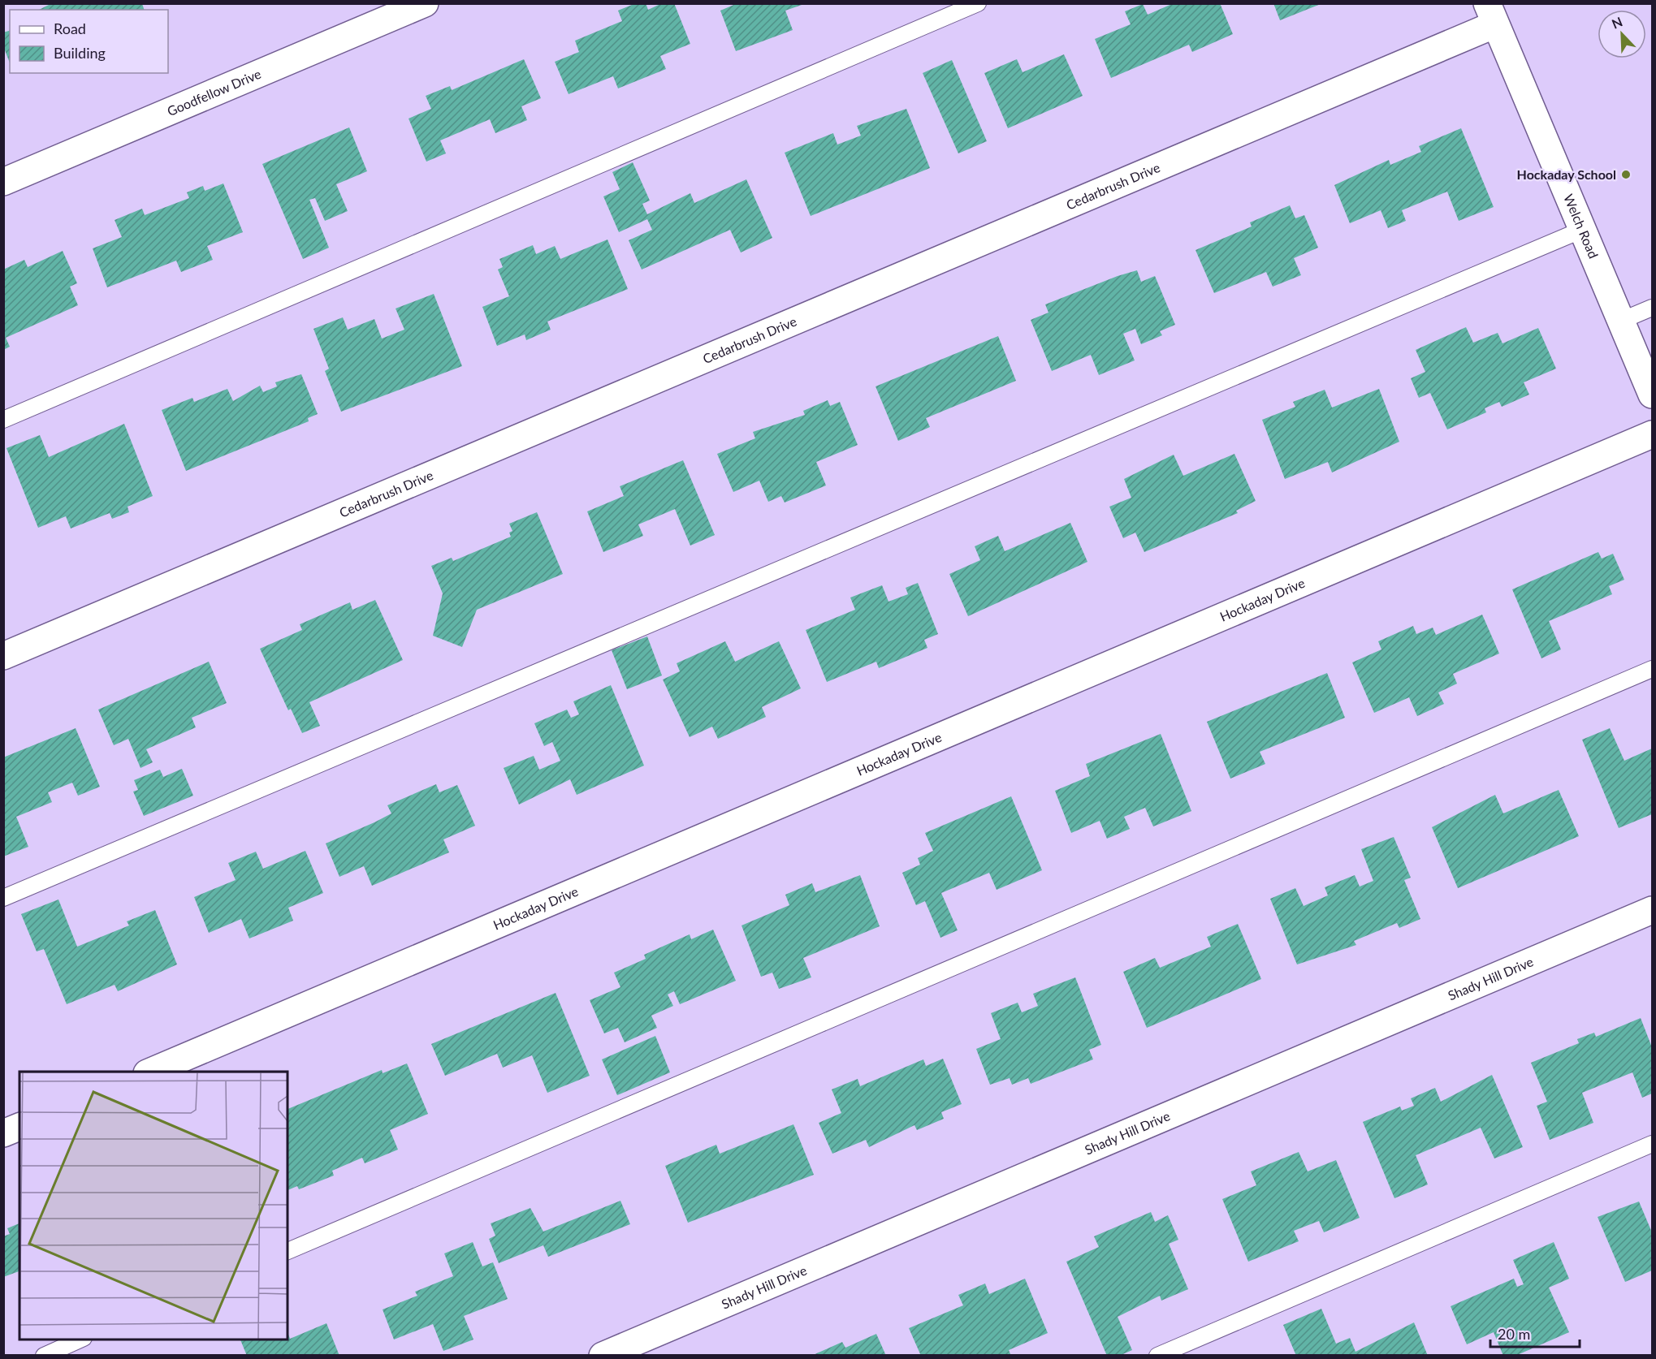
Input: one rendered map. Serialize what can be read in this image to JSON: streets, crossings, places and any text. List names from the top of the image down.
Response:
{
  "streets": {
    "street": [
      "Goodfellow Drive",
      "Cedarbrush Drive",
      "Welch Road",
      "Hockaday Drive",
      "Shady Hill Drive"
    ]
  },
  "crossings": [
    ["Cedarbrush Drive", "Welch Road"]
  ],
  "places": ["Hockaday School"],
  "legend": ["Road", "Building"],
  "scale_bar": "20 m",
  "north": "top left"
}
